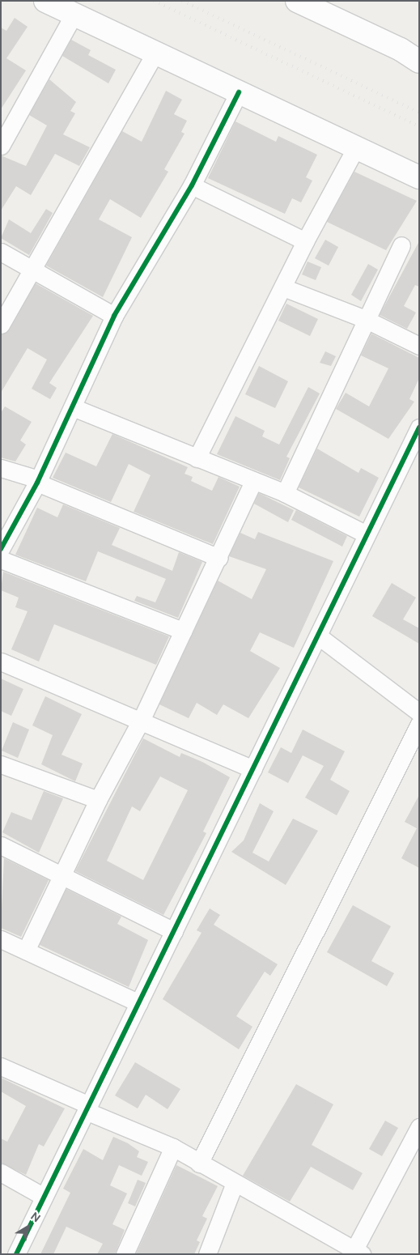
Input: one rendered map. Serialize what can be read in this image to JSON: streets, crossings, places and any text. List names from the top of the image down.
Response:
{
  "north": "top right"
}
